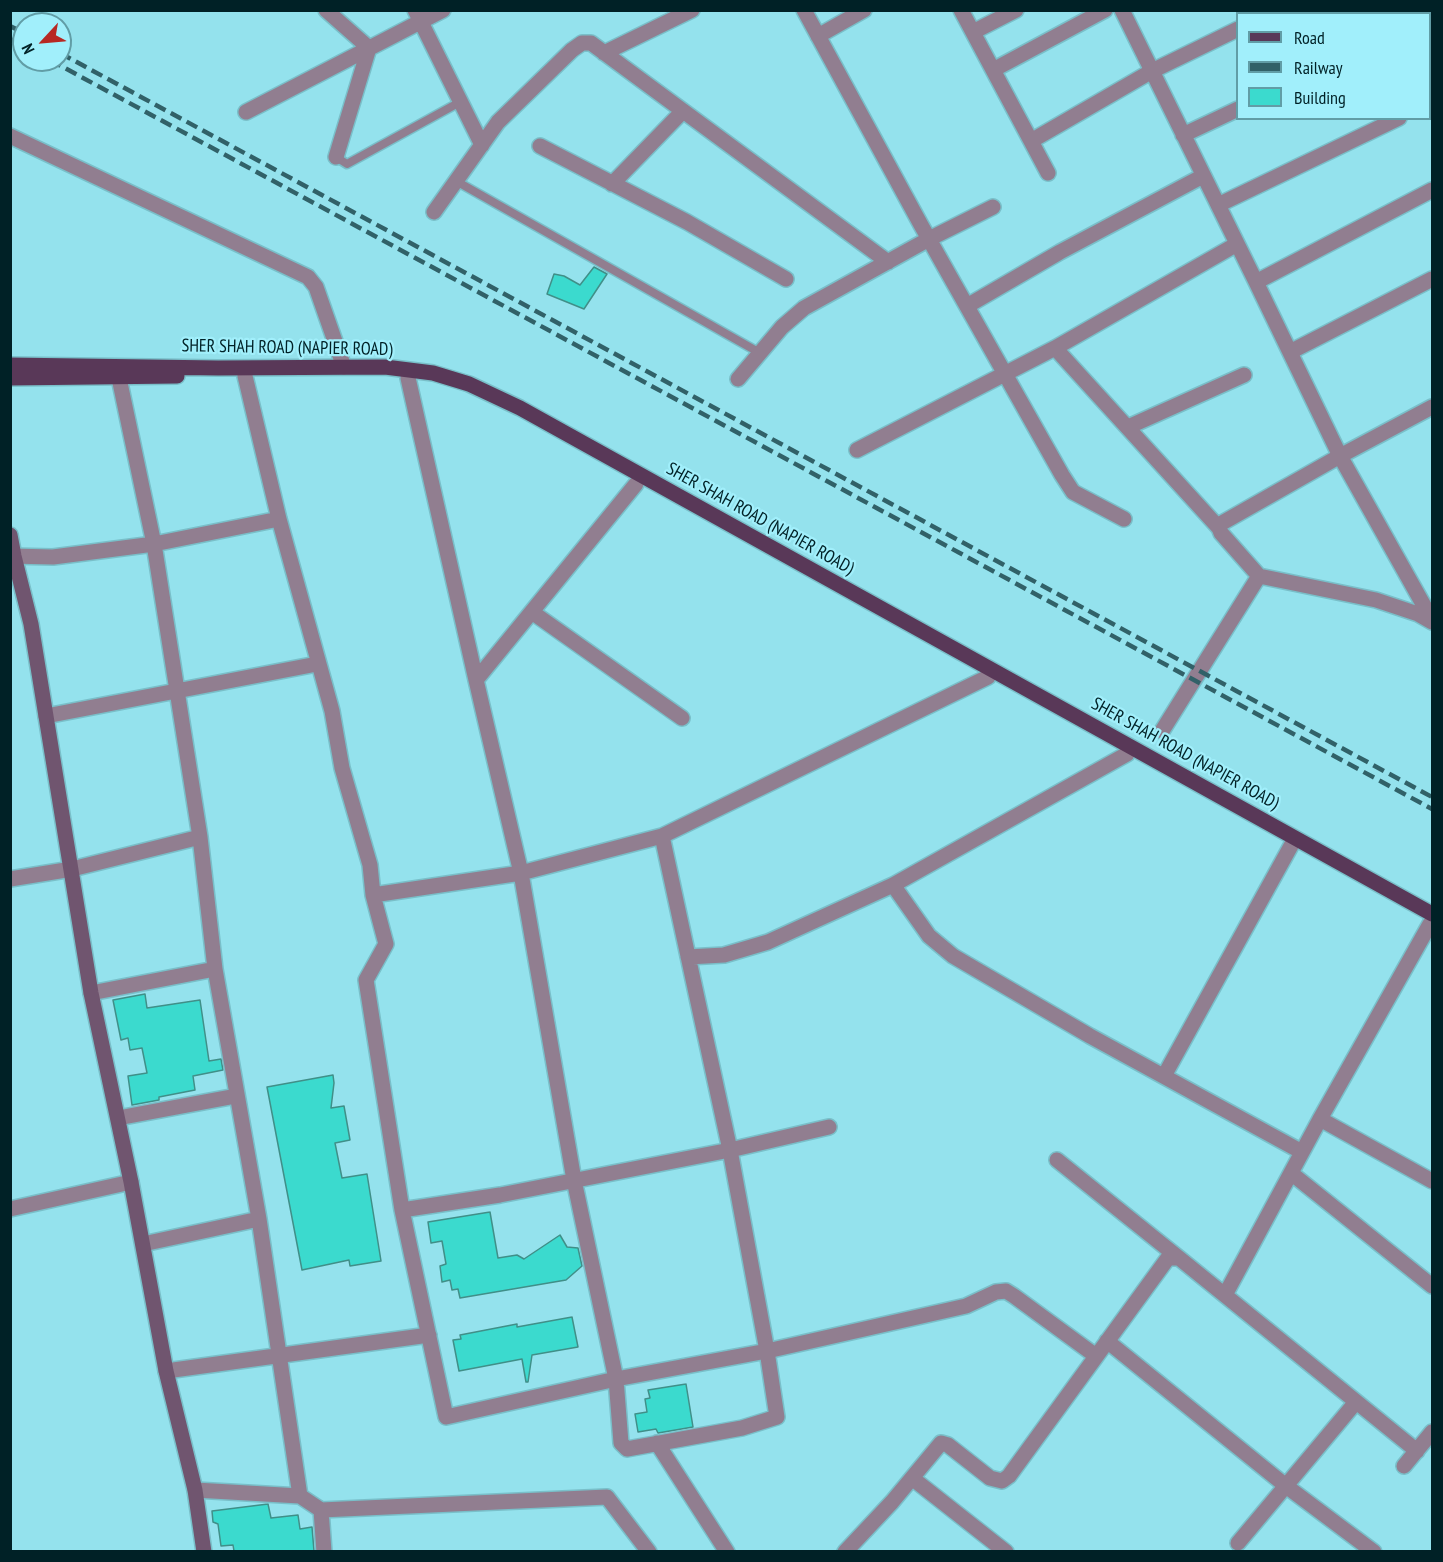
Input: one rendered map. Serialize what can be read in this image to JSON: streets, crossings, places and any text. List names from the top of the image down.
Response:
{
  "streets": {
    "main road": ["SHER SHAH ROAD (NAPIER ROAD)"]
  },
  "legend": ["Road", "Railway", "Building"],
  "north": "bottom left"
}
